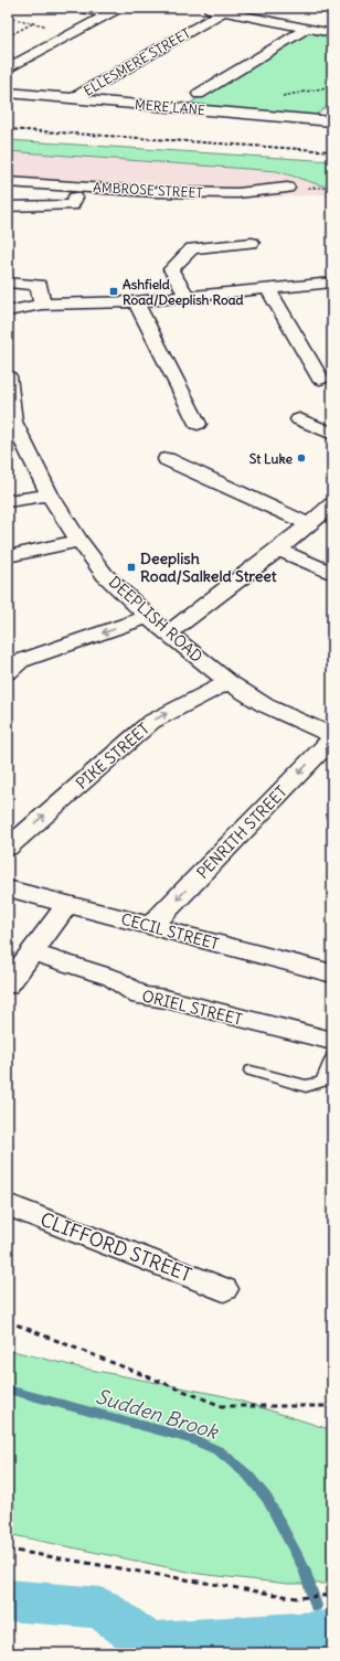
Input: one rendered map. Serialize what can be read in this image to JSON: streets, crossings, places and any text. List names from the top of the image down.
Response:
{
  "streets": {
    "street": [
      "ELLESMERE STREET",
      "MERE LANE",
      "AMBROSE STREET",
      "DEEPLISH ROAD",
      "PIKE STREET",
      "PENRITH STREET",
      "CECIL STREET",
      "ORIEL STREET",
      "CLIFFORD STREET"
    ]
  },
  "crossings": [
    ["ELLESMERE STREET", "MERE LANE"],
    ["DEEPLISH ROAD", "PIKE STREET"],
    ["PENRITH STREET", "CECIL STREET"]
  ],
  "one_way": ["PENRITH STREET"],
  "water": ["Sudden Brook"],
  "places": {
    "transit": ["Ashfield Road/Deeplish Road", "Deeplish Road/Salkeld Street"],
    "other": ["St Luke"]
  }
}
